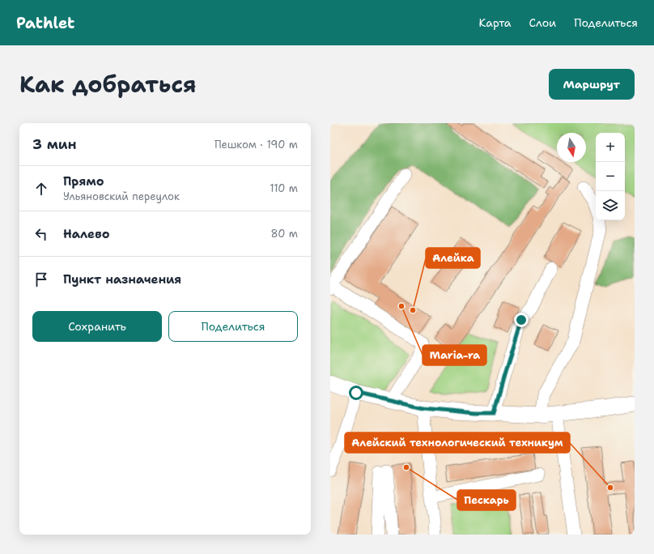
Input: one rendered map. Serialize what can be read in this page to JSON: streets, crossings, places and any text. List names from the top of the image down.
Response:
{
  "places": [
    "Maria-ra",
    "Алейка",
    "Пескарь",
    "Алейский технологический техникум"
  ],
  "north": "bottom",
  "page": {
    "header": "Pathlet",
    "nav": ["Карта", "Слои", "Поделиться"],
    "title": "Как добраться",
    "buttons": [
      "Маршрут",
      ["Сохранить", "Поделиться"]
    ],
    "heading": ["3 мин", "Пешком · 190 m"],
    "map_buttons": ["+", "−"],
    "list": [
      ["Прямо", "Ульяновский переулок", "110 m"],
      ["Налево", "80 m"],
      "Пункт назначения"
    ]
  }
}
